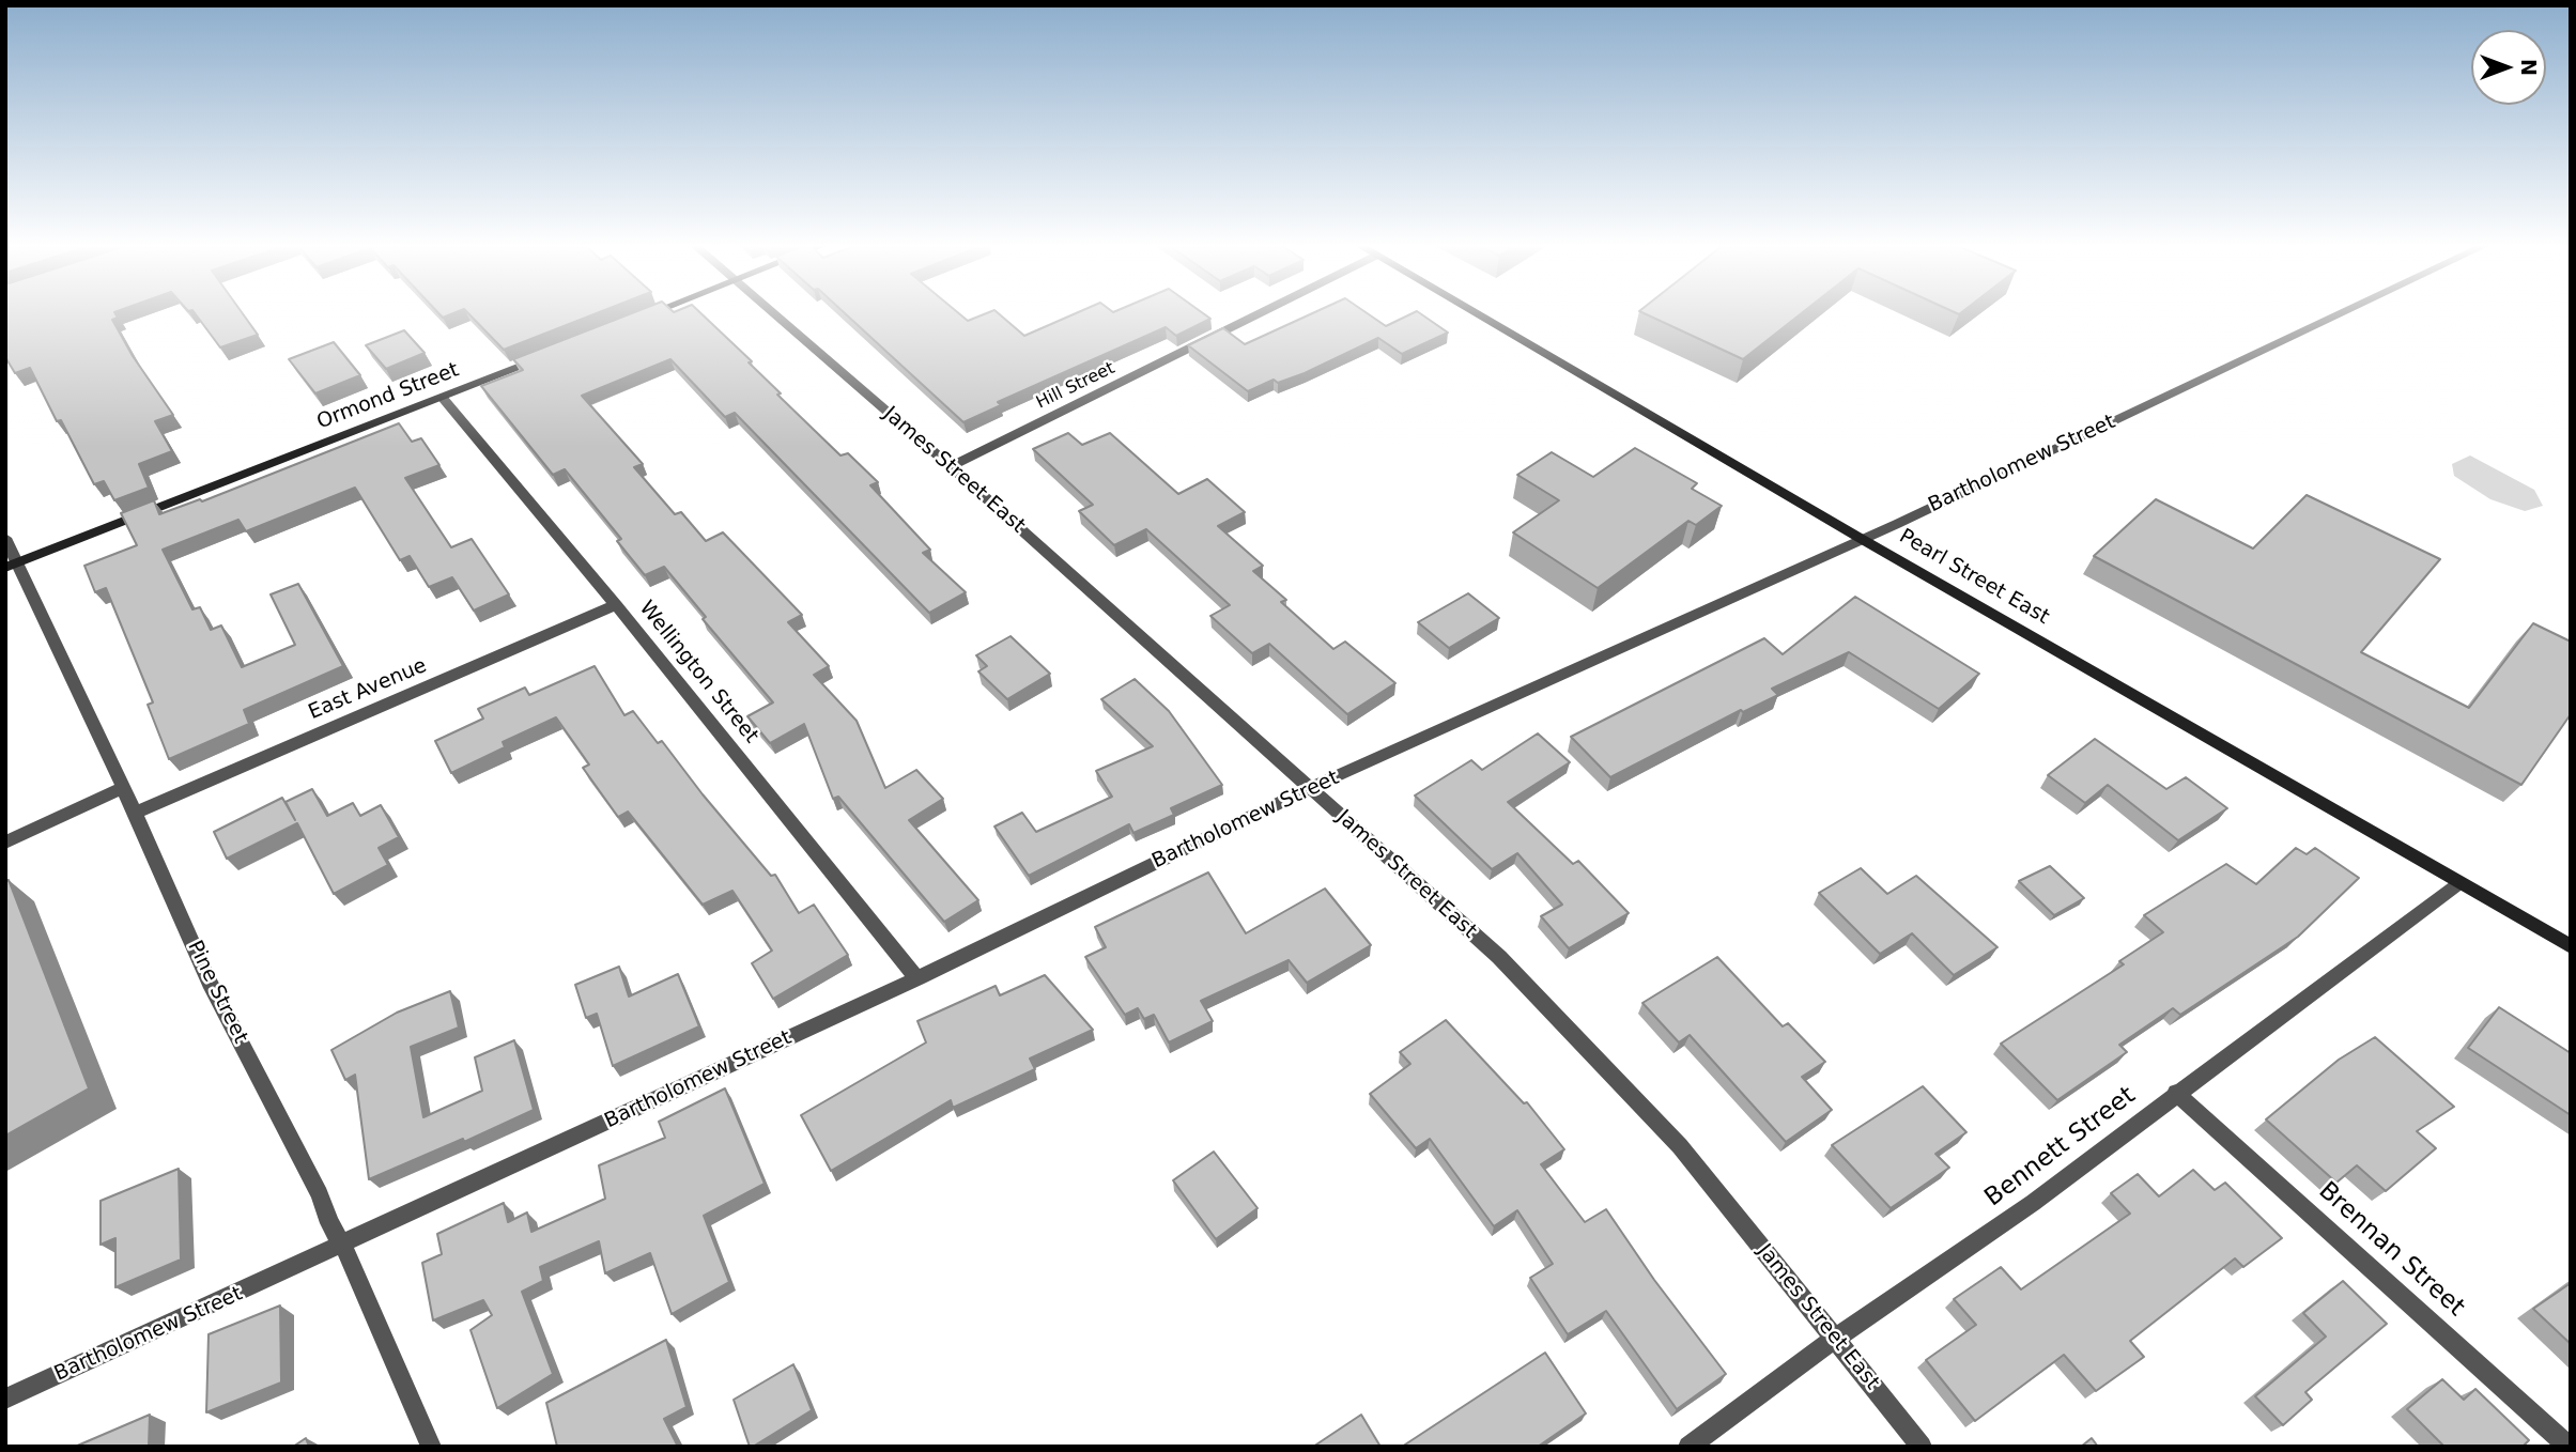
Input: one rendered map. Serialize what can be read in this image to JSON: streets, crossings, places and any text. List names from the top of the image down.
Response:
{
  "streets": {
    "street": [
      "Hill Street",
      "Ormond Street",
      "Bartholomew Street",
      "James Street East",
      "Pearl Street East",
      "Wellington Street",
      "East Avenue",
      "Pine Street",
      "Bennett Street",
      "Brennan Street"
    ]
  },
  "crossings": [
    ["Hill Street", "James Street East"],
    ["Ormond Street", "Wellington Street"],
    ["Ormond Street", "Pine Street"],
    ["Bartholomew Street", "James Street East"],
    ["Bartholomew Street", "Pearl Street East"],
    ["Bartholomew Street", "Wellington Street"],
    ["Bartholomew Street", "Pine Street"],
    ["James Street East", "Bennett Street"],
    ["Pearl Street East", "Bennett Street"],
    ["Wellington Street", "East Avenue"],
    ["East Avenue", "Pine Street"],
    ["Bennett Street", "Brennan Street"]
  ],
  "north": "right"
}
